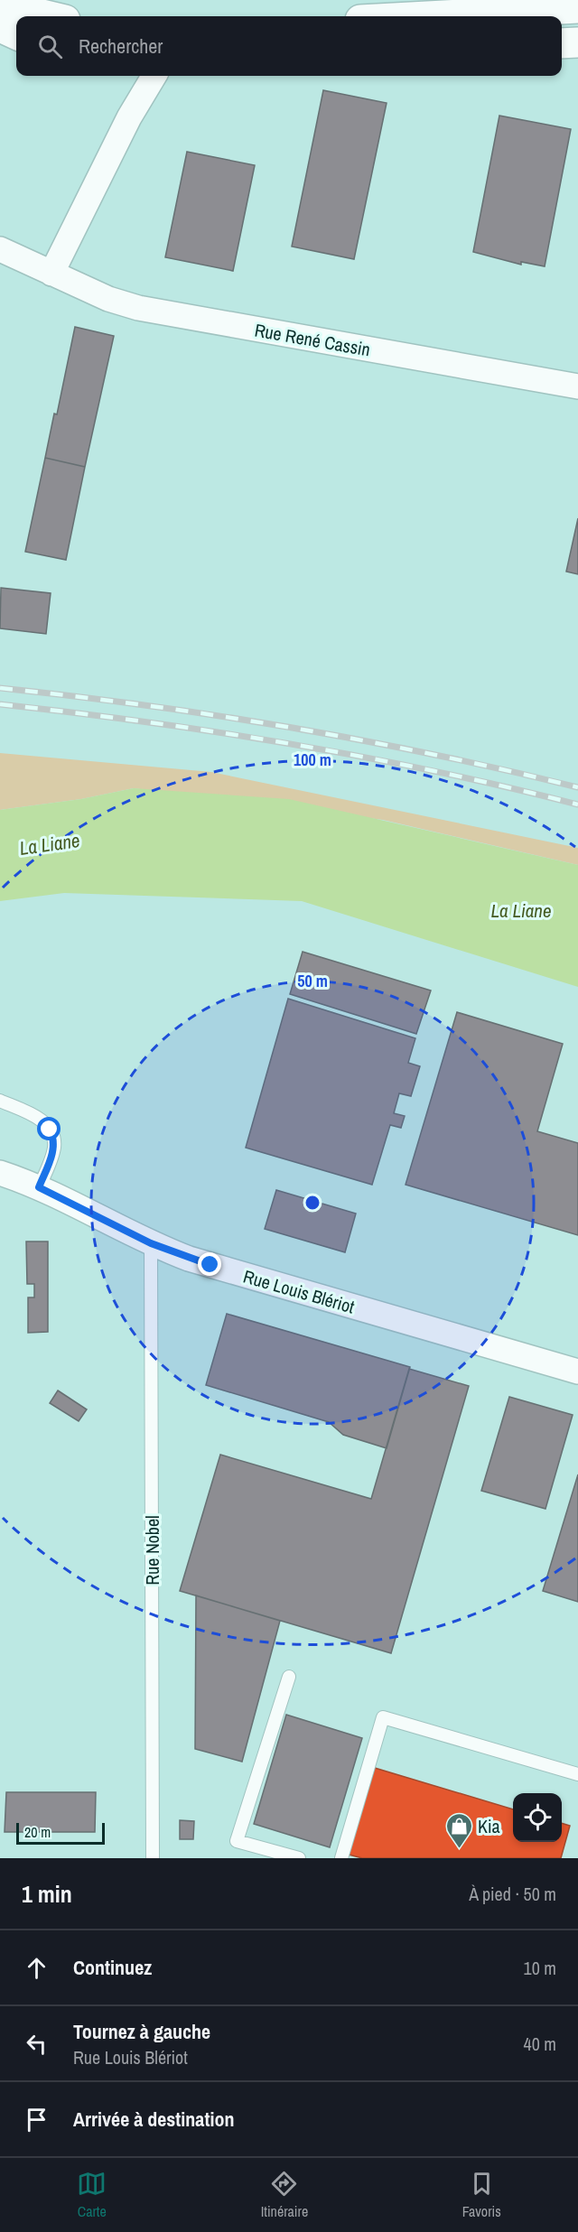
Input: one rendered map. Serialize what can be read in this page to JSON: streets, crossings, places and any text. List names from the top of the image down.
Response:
{
  "streets": {
    "street": ["Rue René Cassin", "Rue Louis Blériot"],
    "lane": ["Rue Nobel"]
  },
  "crossings": [
    ["Rue Louis Blériot", "Rue Nobel"]
  ],
  "water": ["La Liane"],
  "places": {
    "shop": ["Kia"]
  },
  "scale_bar": "20 m",
  "page": {
    "search": "Rechercher",
    "scale": "20 m",
    "heading": ["1 min", "À pied · 50 m"],
    "list": [
      ["Continuez", "10 m"],
      ["Tournez à gauche", "Rue Louis Blériot", "40 m"],
      "Arrivée à destination"
    ],
    "nav": ["Carte", "Itinéraire", "Favoris"]
  },
  "rings": ["100 m", "50 m"]
}
